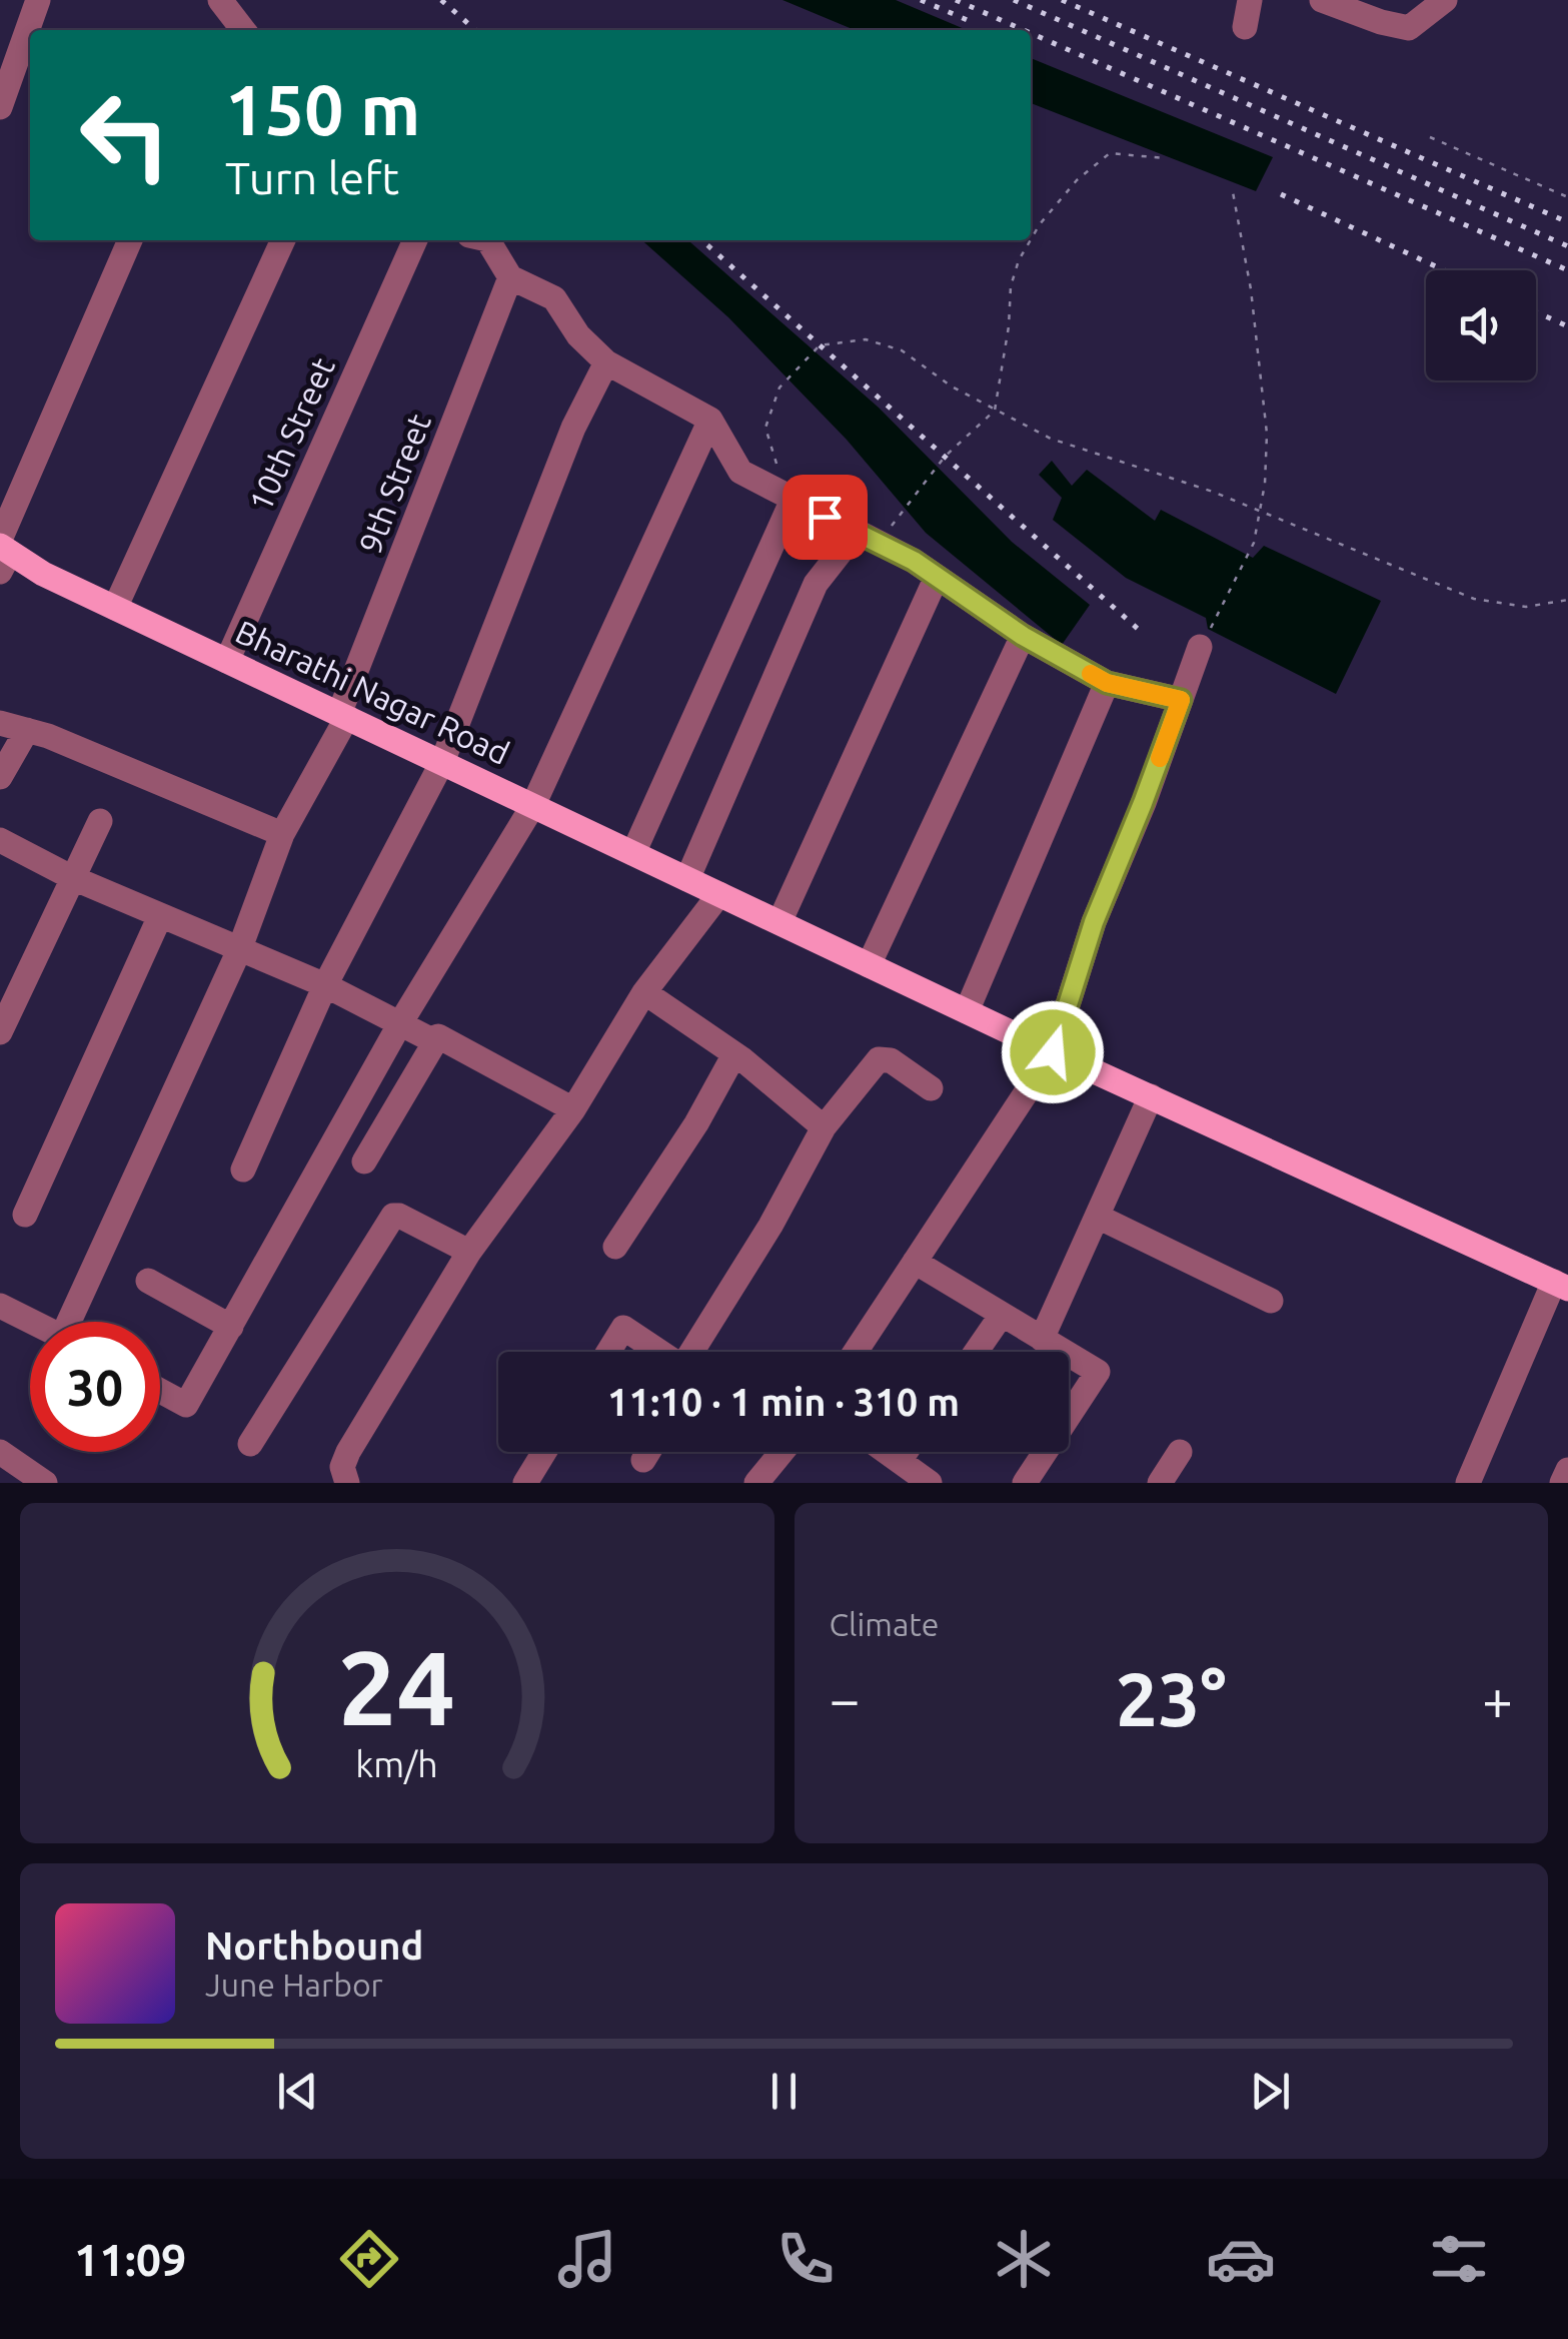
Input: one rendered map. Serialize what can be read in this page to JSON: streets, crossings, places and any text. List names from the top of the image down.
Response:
{
  "streets": {
    "main road": ["Bharathi Nagar Road"],
    "street": ["10th Street", "9th Street"]
  },
  "crossings": [
    ["10th Street", "Bharathi Nagar Road"],
    ["9th Street", "Bharathi Nagar Road"]
  ],
  "page": {
    "turn": ["150 m", "Turn left"],
    "limit": "30",
    "trip": "11:10 · 1 min · 310 m",
    "tile": "Climate",
    "heat": ["−", "23°", "+"],
    "song": ["Northbound", "June Harbor"],
    "tabs": "11:09",
    "gauge": ["24", "km/h"]
  }
}
